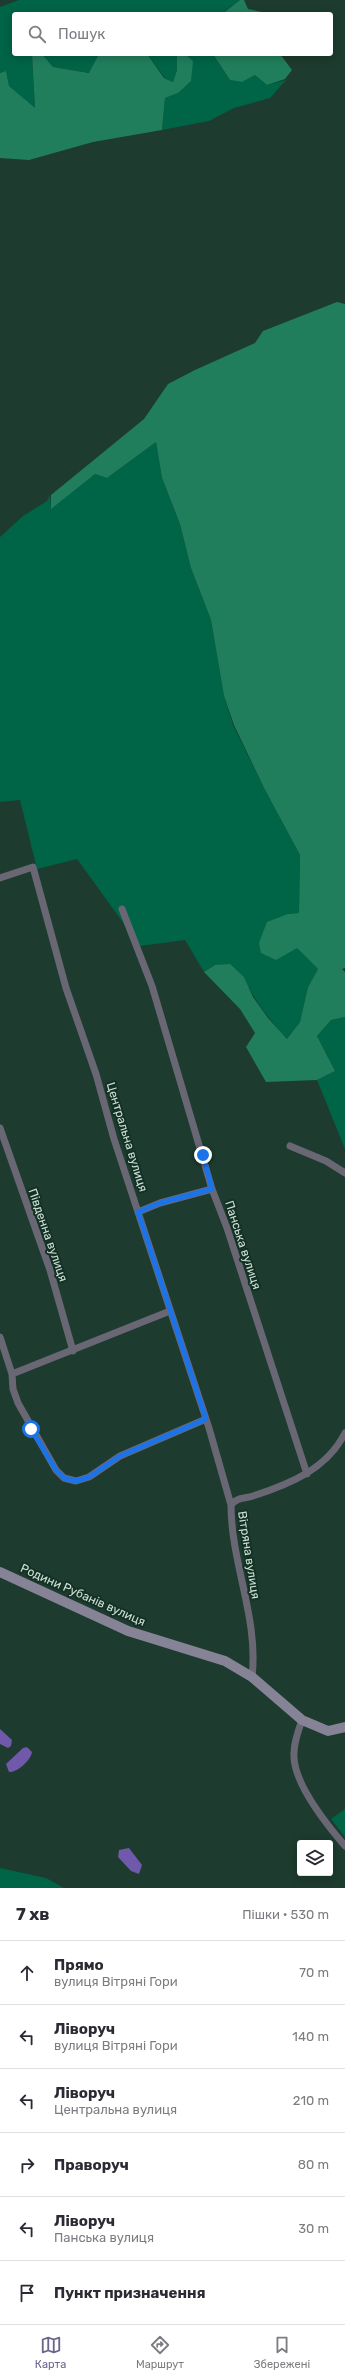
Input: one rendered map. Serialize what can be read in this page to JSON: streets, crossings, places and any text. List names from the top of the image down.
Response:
{
  "streets": {
    "street": [
      "Центральна вулиця",
      "Південна вулиця",
      "Панська вулиця",
      "Вітряна вулиця",
      "Родини Рубанів вулиця"
    ]
  },
  "crossings": [
    ["Центральна вулиця", "Вітряна вулиця"],
    ["Панська вулиця", "Вітряна вулиця"],
    ["Вітряна вулиця", "Родини Рубанів вулиця"]
  ],
  "page": {
    "search": "Пошук",
    "heading": ["7 хв", "Пішки · 530 m"],
    "list": [
      ["Прямо", "вулиця Вітряні Гори", "70 m"],
      ["Ліворуч", "вулиця Вітряні Гори", "140 m"],
      ["Ліворуч", "Центральна вулиця", "210 m"],
      ["Праворуч", "80 m"],
      ["Ліворуч", "Панська вулиця", "30 m"],
      "Пункт призначення"
    ],
    "nav": ["Карта", "Маршрут", "Збережені"]
  }
}
